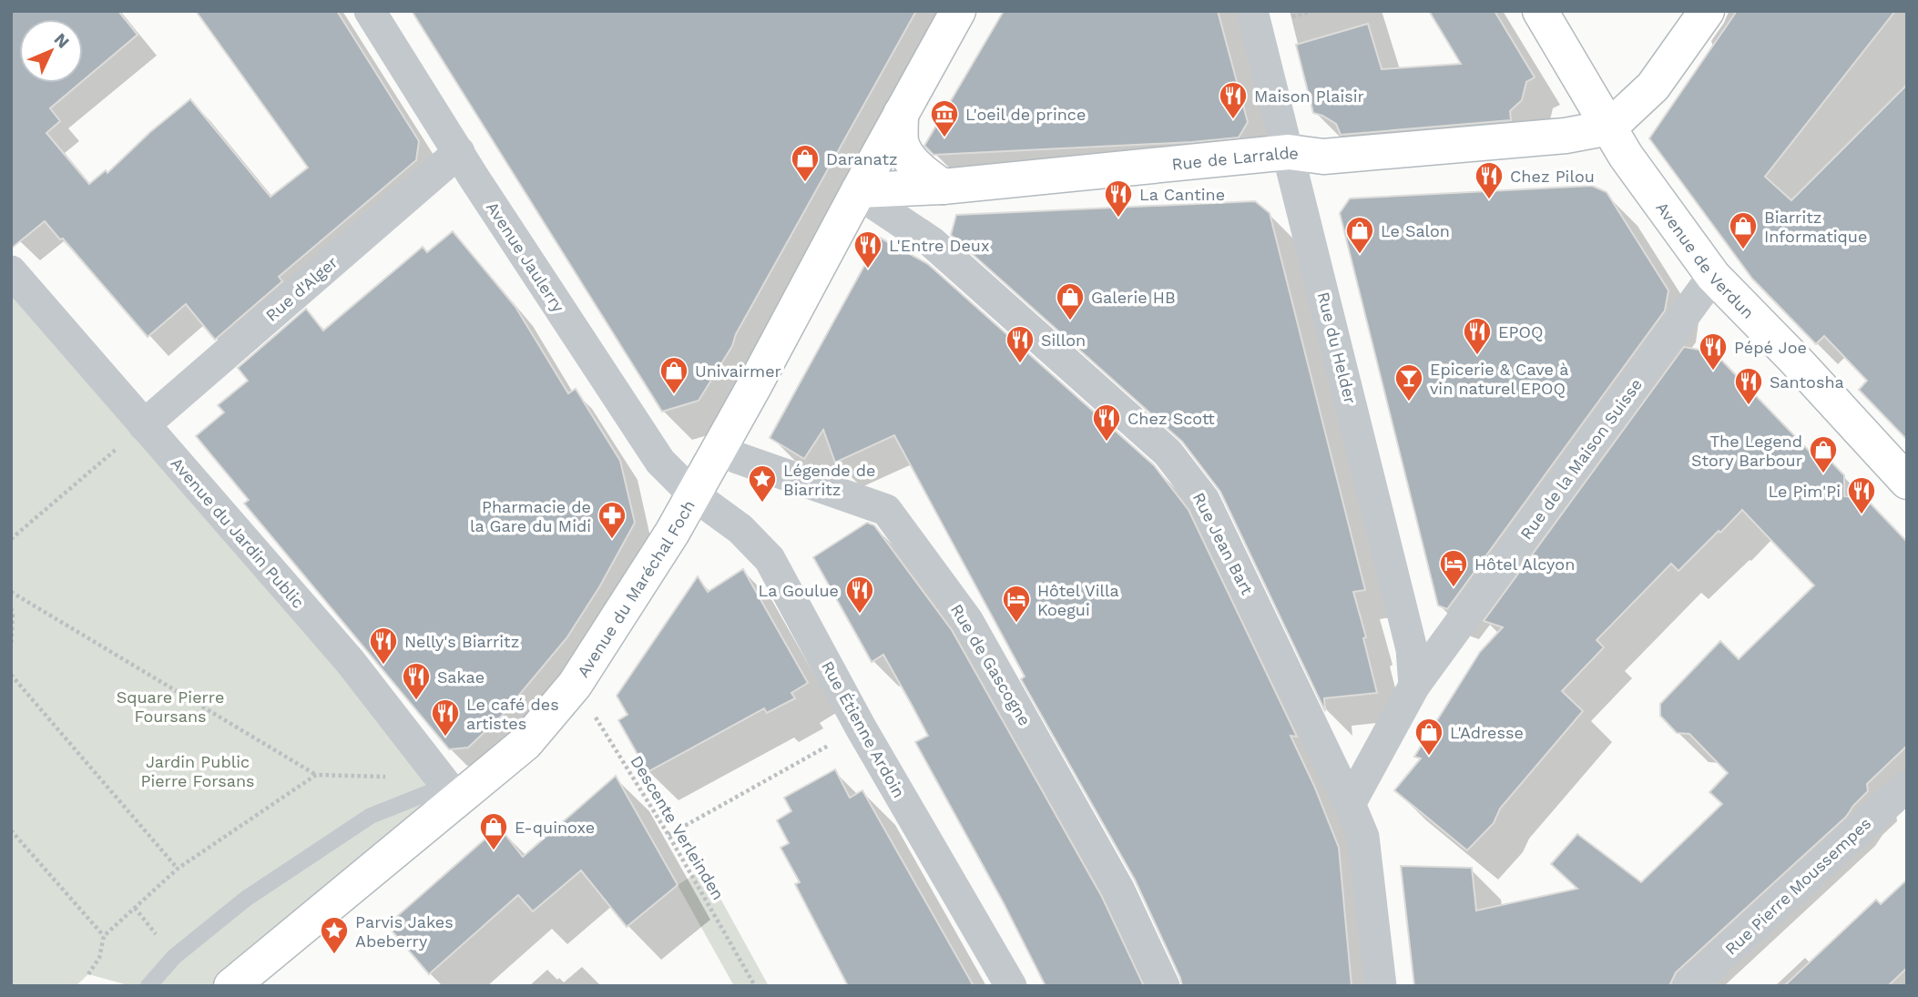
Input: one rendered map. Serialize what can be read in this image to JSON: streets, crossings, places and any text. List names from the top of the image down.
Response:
{
  "streets": {
    "street": [
      "Rue de Larralde",
      "Avenue Jaulerry",
      "Avenue de Verdun",
      "Rue d'Alger",
      "Rue du Helder",
      "Rue de la Maison Suisse",
      "Avenue du Jardin Public",
      "Rue Jean Bart",
      "Avenue du Maréchal Foch",
      "Rue de Gascogne",
      "Rue Étienne Ardoin",
      "Rue Pierre Moussempes"
    ],
    "path": ["Descente Verleinden"]
  },
  "crossings": [
    ["Rue de Larralde", "Avenue de Verdun"],
    ["Rue de Larralde", "Rue du Helder"],
    ["Rue de Larralde", "Rue Jean Bart"],
    ["Rue de Larralde", "Avenue du Maréchal Foch"],
    ["Avenue Jaulerry", "Rue d'Alger"],
    ["Avenue Jaulerry", "Avenue du Maréchal Foch"],
    ["Avenue Jaulerry", "Rue Étienne Ardoin"],
    ["Avenue de Verdun", "Rue de la Maison Suisse"],
    ["Rue d'Alger", "Avenue du Jardin Public"],
    ["Rue du Helder", "Rue de la Maison Suisse"],
    ["Rue de la Maison Suisse", "Rue Jean Bart"],
    ["Avenue du Jardin Public", "Avenue du Maréchal Foch"],
    ["Rue Jean Bart", "Avenue du Maréchal Foch"],
    ["Avenue du Maréchal Foch", "Rue de Gascogne"],
    ["Avenue du Maréchal Foch", "Rue Étienne Ardoin"],
    ["Avenue du Maréchal Foch", "Descente Verleinden"]
  ],
  "parks": ["Square Pierre Foursans", "Jardin Public Pierre Forsans"],
  "places": {
    "restaurant": [
      "Maison Plaisir",
      "Chez Pilou",
      "La Cantine",
      "L'Entre Deux",
      "EPOQ",
      "Sillon",
      "Pépé Joe",
      "Santosha",
      "Chez Scott",
      "Le Pim'Pi",
      "La Goulue",
      "Nelly's Biarritz",
      "Sakae",
      "Le café des artistes"
    ],
    "museum": ["L'oeil de prince"],
    "shop": [
      "Daranatz",
      "Biarritz Informatique",
      "Le Salon",
      "Galerie HB",
      "Univairmer",
      "The Legend Story Barbour",
      "L'Adresse",
      "E-quinoxe"
    ],
    "bar": ["Epicerie & Cave à vin naturel EPOQ"],
    "place": ["Légende de Biarritz", "Parvis Jakes Abeberry"],
    "pharmacy": ["Pharmacie de la Gare du Midi"],
    "hotel": ["Hôtel Alcyon", "Hôtel Villa Koegui"]
  },
  "north": "top right"
}
